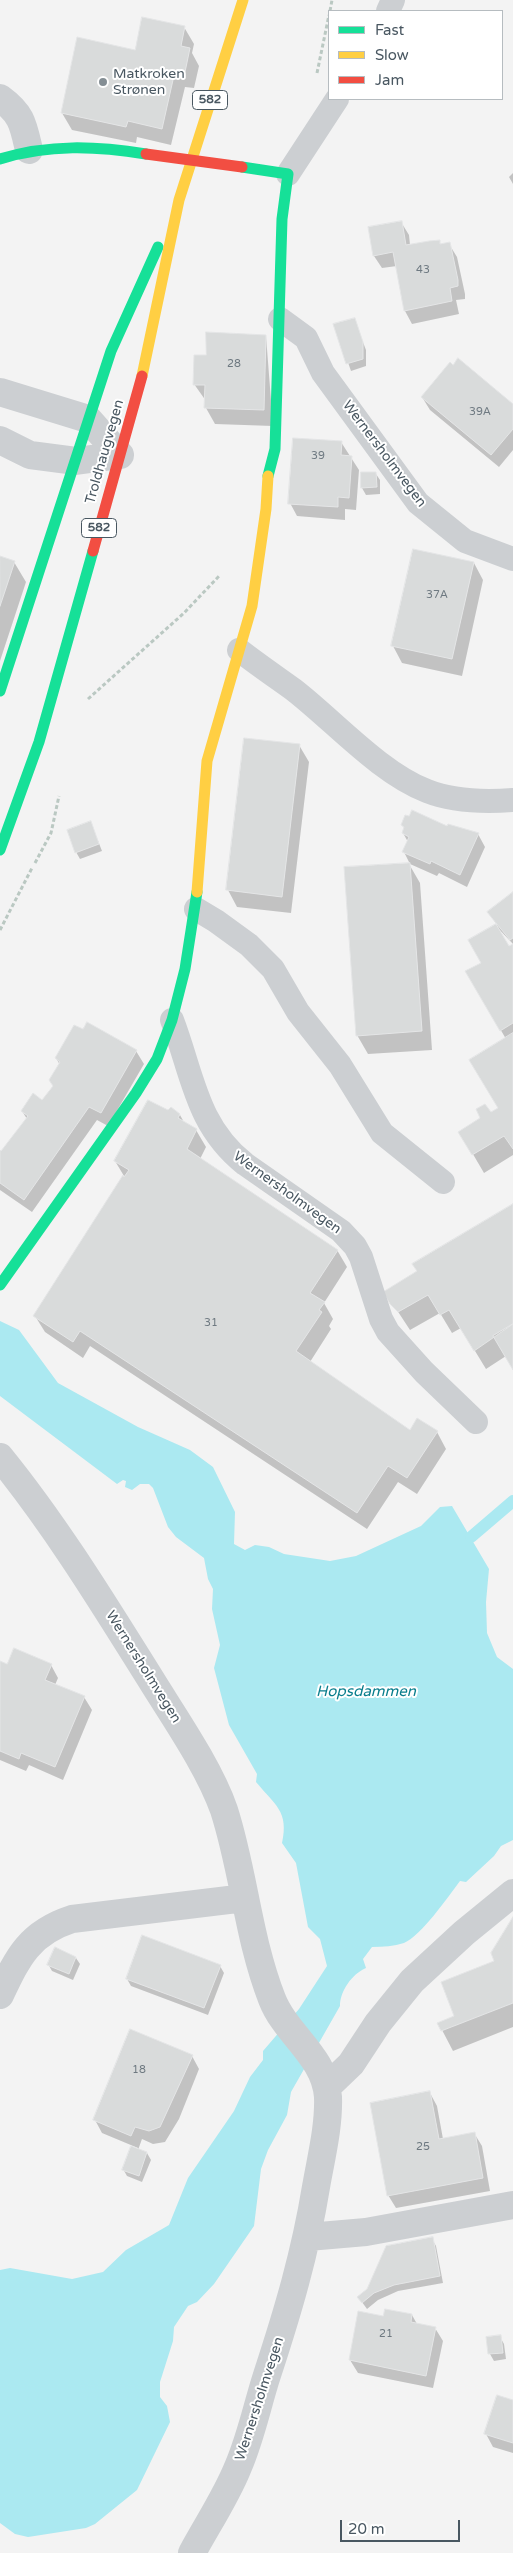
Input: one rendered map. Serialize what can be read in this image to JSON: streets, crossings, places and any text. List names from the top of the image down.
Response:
{
  "streets": {
    "street": ["582", "Troldhaugvegen", "Wernersholmvegen"]
  },
  "water": ["Hopsdammen"],
  "places": ["Matkroken Strønen"],
  "house_numbers": [
    "43",
    "28",
    "39A",
    "39",
    "37A",
    "31",
    "18",
    "25",
    "21"
  ],
  "legend": ["Fast", "Slow", "Jam"],
  "scale_bar": "20 m"
}
